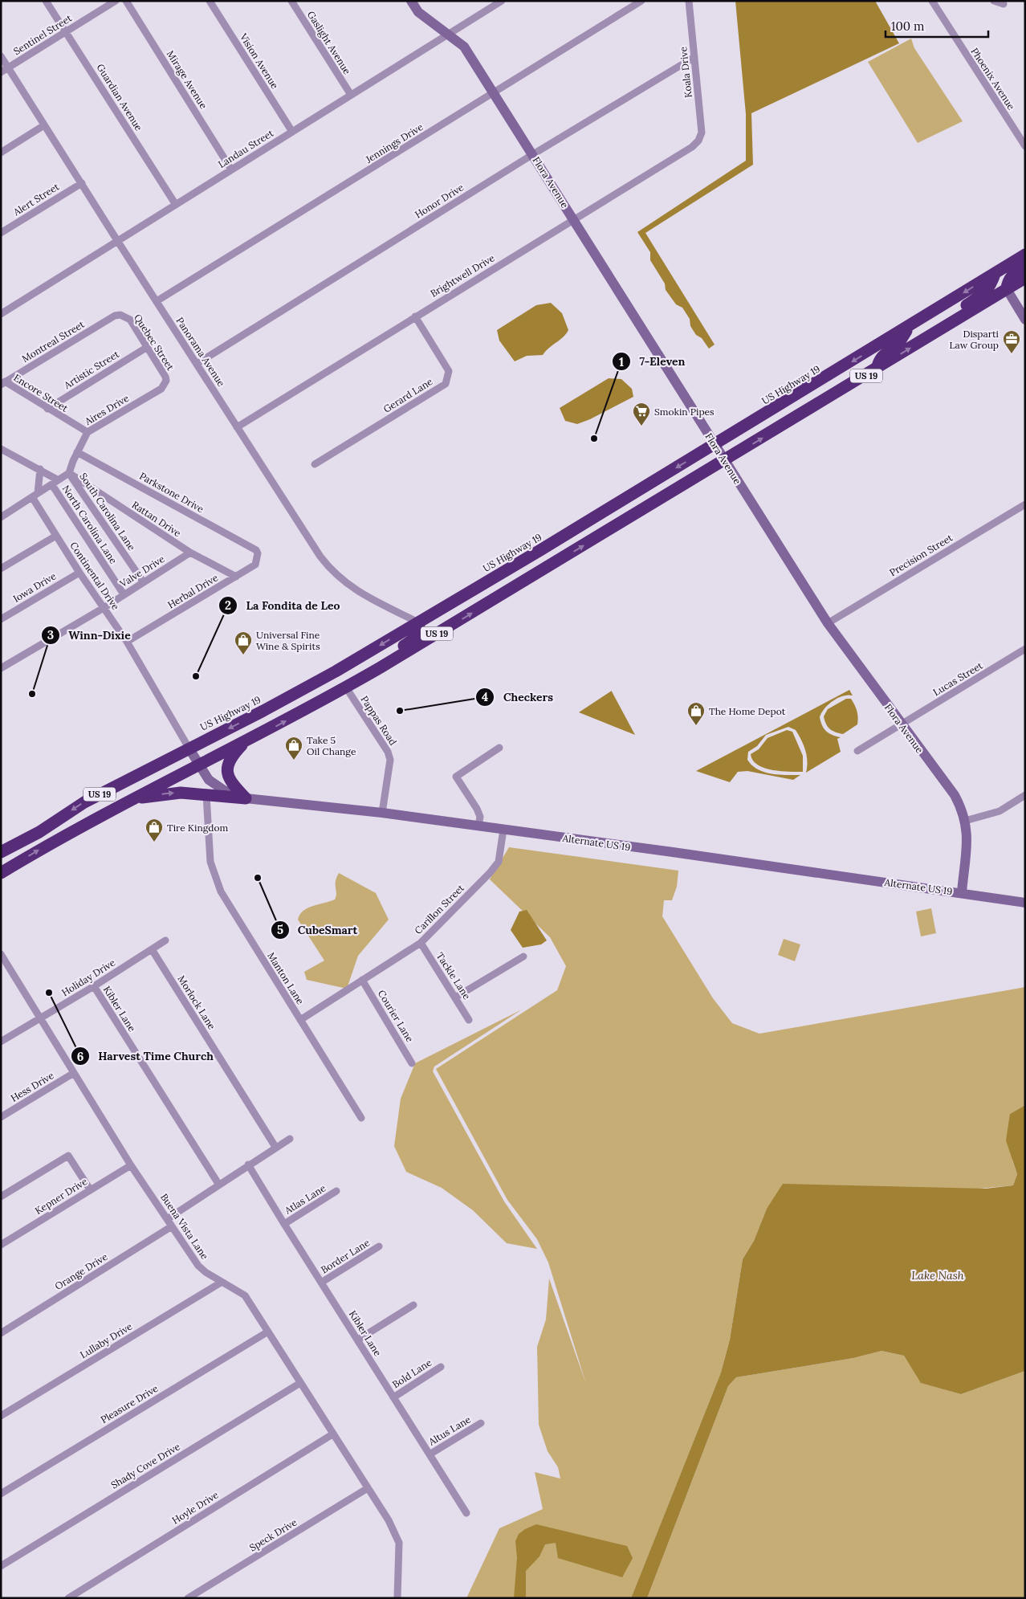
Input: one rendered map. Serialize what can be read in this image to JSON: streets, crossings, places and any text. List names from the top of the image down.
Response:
{
  "streets": {
    "highway": ["US 19", "US Highway 19"],
    "street": [
      "Sentinel Street",
      "Gaslight Avenue",
      "Vision Avenue",
      "Koala Drive",
      "Phoenix Avenue",
      "Mirage Avenue",
      "Guardian Avenue",
      "Jennings Drive",
      "Landau Street",
      "Flora Avenue",
      "Alert Street",
      "Honor Drive",
      "Brightwell Drive",
      "Montreal Street",
      "Quebec Street",
      "Panorama Avenue",
      "Artistic Street",
      "Encore Street",
      "Gerard Lane",
      "Aires Drive",
      "Parkstone Drive",
      "South Carolina Lane",
      "Rattan Drive",
      "North Carolina Lane",
      "Precision Street",
      "Valve Drive",
      "Continental Drive",
      "Iowa Drive",
      "Herbal Drive",
      "Lucas Street",
      "Pappas Road",
      "Alternate US 19",
      "Carillon Street",
      "Tackle Lane",
      "Holiday Drive",
      "Manton Lane",
      "Morlock Lane",
      "Kibler Lane",
      "Courier Lane",
      "Hess Drive",
      "Kepner Drive",
      "Atlas Lane",
      "Buena Vista Lane",
      "Border Lane",
      "Orange Drive",
      "Lullaby Drive",
      "Bold Lane",
      "Pleasure Drive",
      "Altus Lane",
      "Shady Cove Drive",
      "Hoyle Drive",
      "Speck Drive"
    ]
  },
  "crossings": [
    ["Sentinel Street", "Guardian Avenue"],
    ["Sentinel Street", "Panorama Avenue"],
    ["Gaslight Avenue", "Landau Street"],
    ["Vision Avenue", "Landau Street"],
    ["Koala Drive", "Honor Drive"],
    ["Koala Drive", "Brightwell Drive"],
    ["Mirage Avenue", "Landau Street"],
    ["Guardian Avenue", "Landau Street"],
    ["Jennings Drive", "Flora Avenue"],
    ["Jennings Drive", "Panorama Avenue"],
    ["Landau Street", "Flora Avenue"],
    ["Landau Street", "Panorama Avenue"],
    ["Flora Avenue", "Honor Drive"],
    ["Flora Avenue", "Brightwell Drive"],
    ["Flora Avenue", "US 19"],
    ["Flora Avenue", "US Highway 19"],
    ["Flora Avenue", "Precision Street"],
    ["Flora Avenue", "Lucas Street"],
    ["Flora Avenue", "Alternate US 19"],
    ["Alert Street", "Panorama Avenue"],
    ["Honor Drive", "Panorama Avenue"],
    ["Brightwell Drive", "Panorama Avenue"],
    ["Brightwell Drive", "Gerard Lane"],
    ["Montreal Street", "Quebec Street"],
    ["Montreal Street", "Encore Street"],
    ["Quebec Street", "Artistic Street"],
    ["Quebec Street", "Aires Drive"],
    ["Panorama Avenue", "US Highway 19"],
    ["Artistic Street", "Encore Street"],
    ["US 19", "Pappas Road"],
    ["US 19", "Alternate US 19"],
    ["US Highway 19", "Continental Drive"],
    ["US Highway 19", "Alternate US 19"],
    ["Encore Street", "Aires Drive"],
    ["Aires Drive", "Parkstone Drive"],
    ["Aires Drive", "South Carolina Lane"],
    ["Aires Drive", "Rattan Drive"],
    ["Parkstone Drive", "Herbal Drive"],
    ["South Carolina Lane", "Rattan Drive"],
    ["South Carolina Lane", "Valve Drive"],
    ["Rattan Drive", "Valve Drive"],
    ["Rattan Drive", "Herbal Drive"],
    ["North Carolina Lane", "Valve Drive"],
    ["Valve Drive", "Continental Drive"],
    ["Continental Drive", "Iowa Drive"],
    ["Continental Drive", "Herbal Drive"],
    ["Continental Drive", "Alternate US 19"],
    ["Pappas Road", "Alternate US 19"],
    ["Alternate US 19", "Carillon Street"],
    ["Carillon Street", "Tackle Lane"],
    ["Carillon Street", "Manton Lane"],
    ["Carillon Street", "Courier Lane"],
    ["Holiday Drive", "Morlock Lane"],
    ["Holiday Drive", "Kibler Lane"],
    ["Holiday Drive", "Buena Vista Lane"],
    ["Kibler Lane", "Atlas Lane"],
    ["Kibler Lane", "Border Lane"],
    ["Kibler Lane", "Bold Lane"],
    ["Kibler Lane", "Altus Lane"],
    ["Hess Drive", "Buena Vista Lane"],
    ["Kepner Drive", "Buena Vista Lane"],
    ["Buena Vista Lane", "Orange Drive"],
    ["Buena Vista Lane", "Lullaby Drive"],
    ["Buena Vista Lane", "Pleasure Drive"],
    ["Buena Vista Lane", "Shady Cove Drive"],
    ["Buena Vista Lane", "Hoyle Drive"],
    ["Buena Vista Lane", "Speck Drive"]
  ],
  "water": ["Lake Nash"],
  "places": {
    "office": ["Disparti Law Group"],
    "supermarket": ["Smokin Pipes"],
    "other": [
      "7-Eleven",
      "La Fondita de Leo",
      "Winn-Dixie",
      "Checkers",
      "CubeSmart",
      "Harvest Time Church"
    ],
    "shop": [
      "Universal Fine Wine & Spirits",
      "The Home Depot",
      "Take 5 Oil Change",
      "Tire Kingdom"
    ]
  },
  "scale_bar": "100 m"
}
